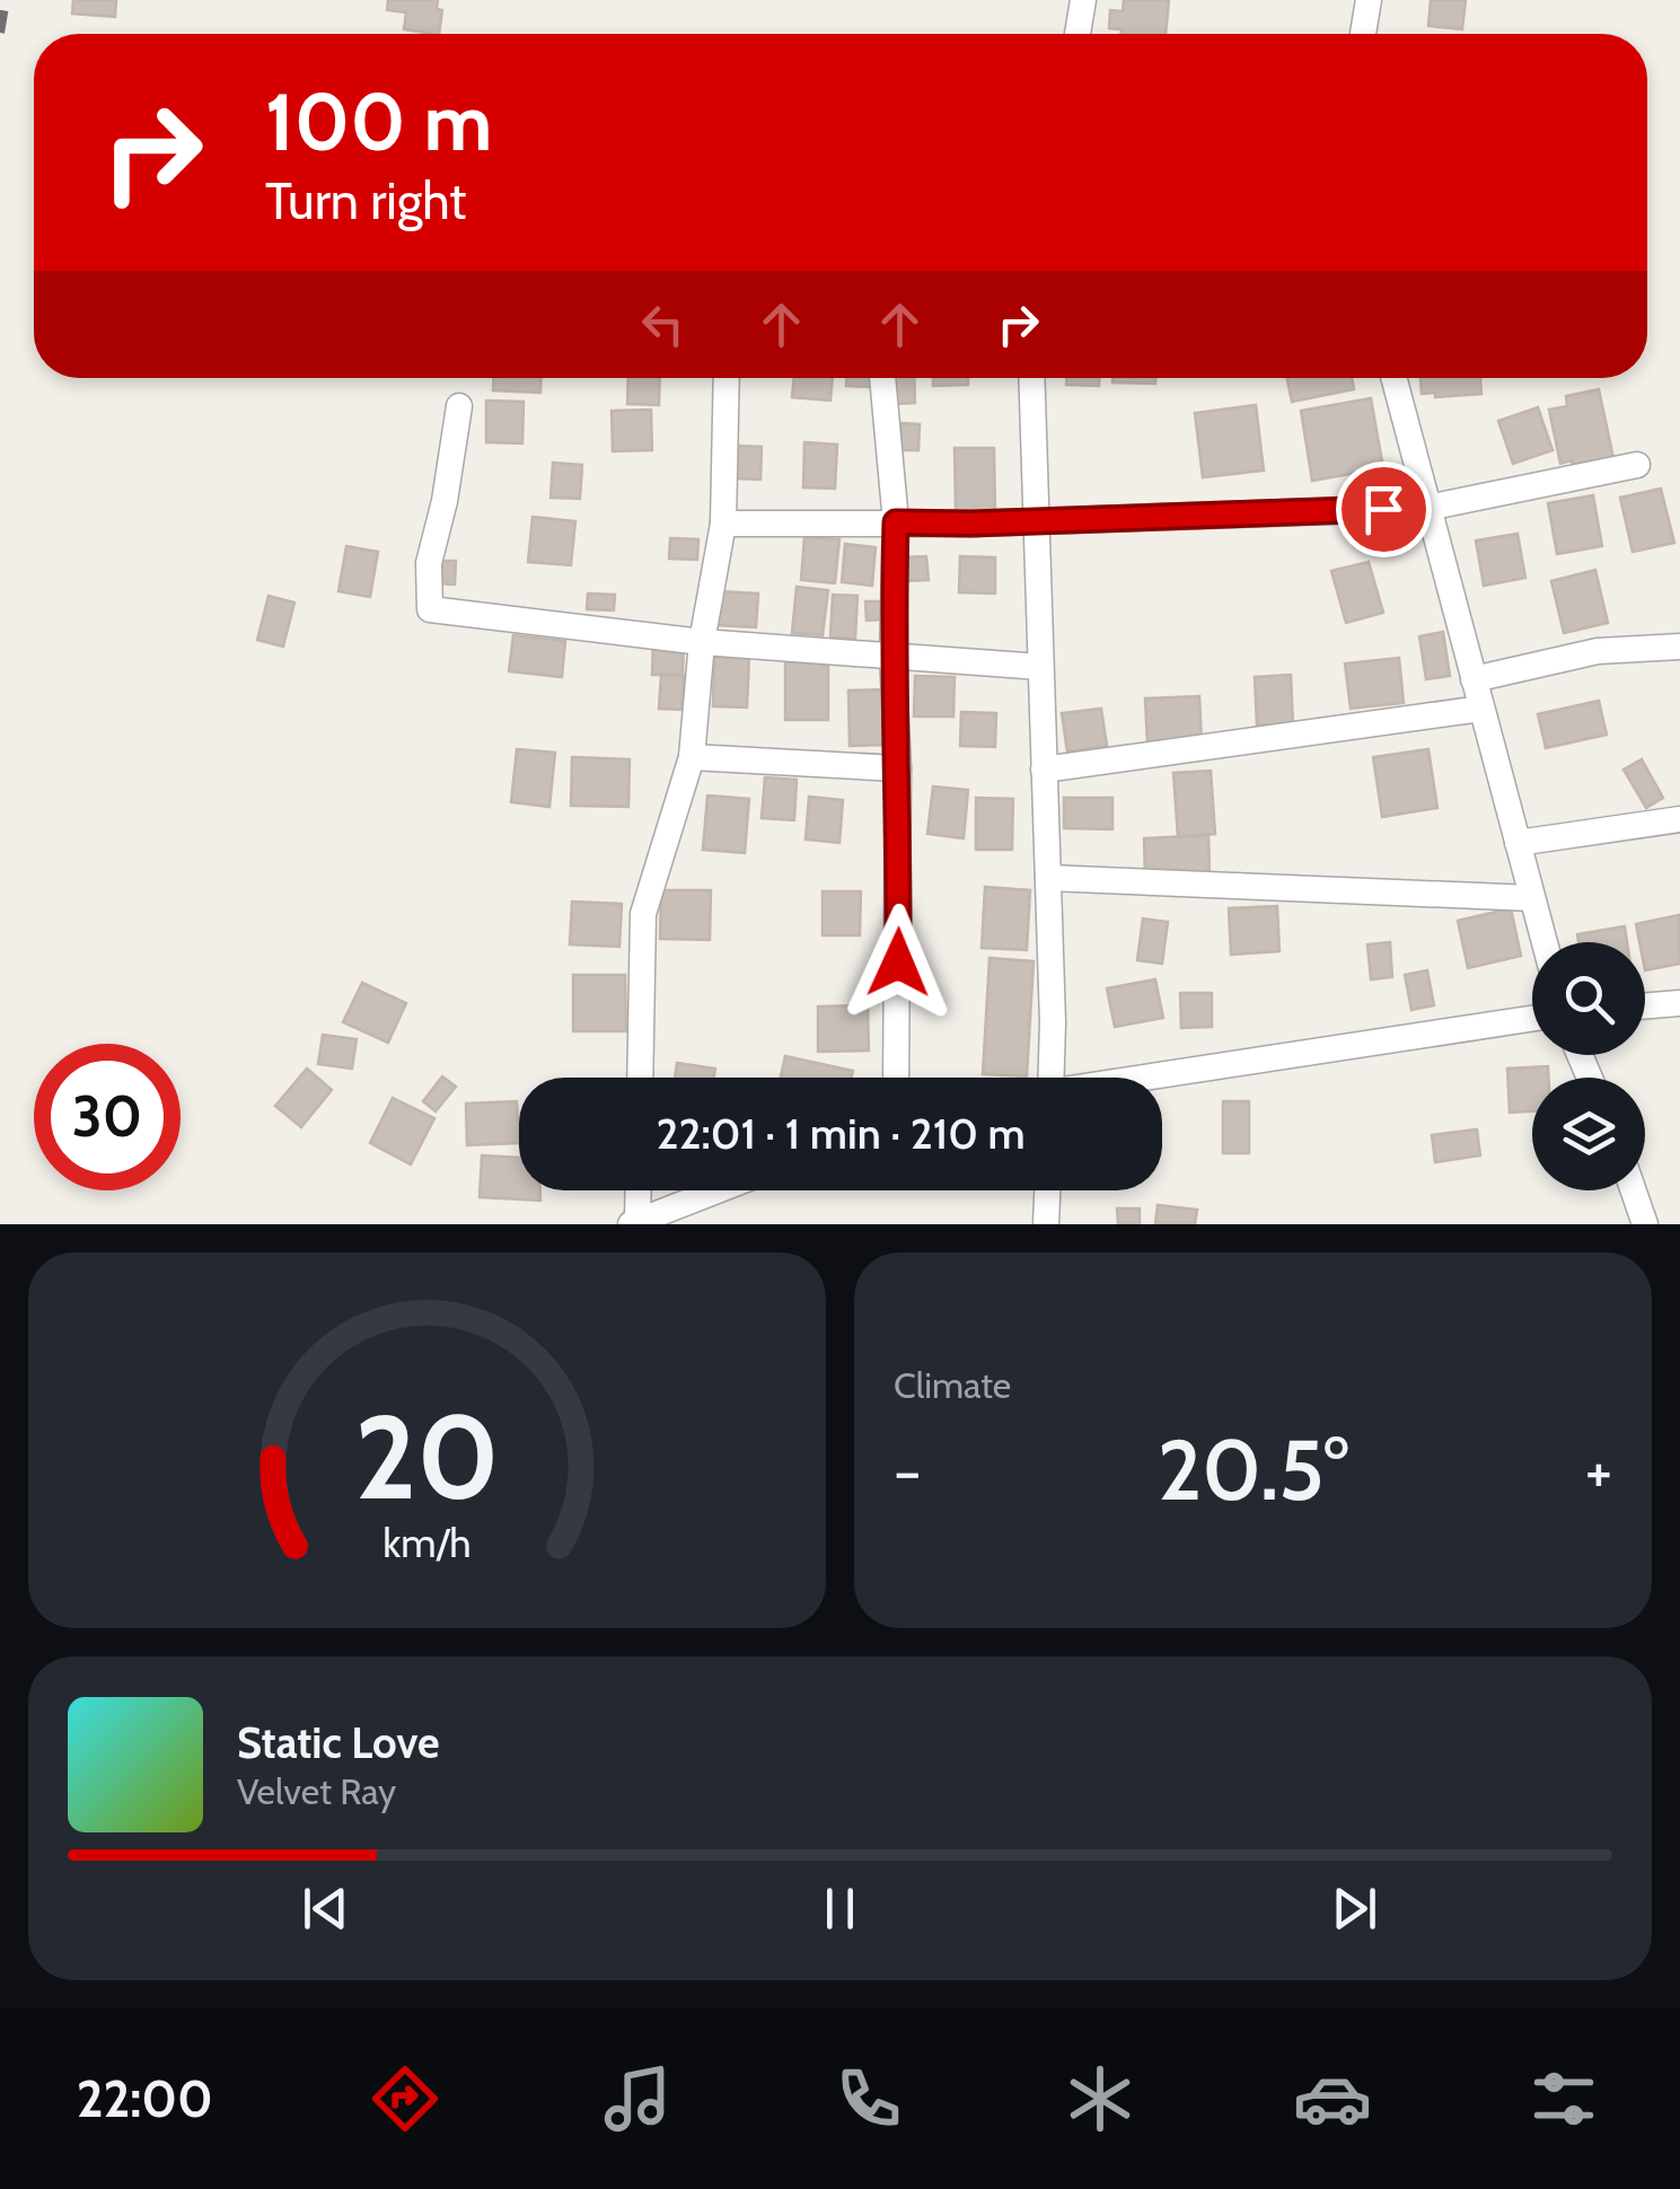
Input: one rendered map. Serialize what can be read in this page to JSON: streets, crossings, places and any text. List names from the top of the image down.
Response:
{
  "page": {
    "turn": ["100 m", "Turn right"],
    "limit": "30",
    "trip": "22:01 · 1 min · 210 m",
    "tile": "Climate",
    "heat": ["−", "20.5°", "+"],
    "song": ["Static Love", "Velvet Ray"],
    "tabs": "22:00",
    "gauge": ["20", "km/h"]
  }
}
